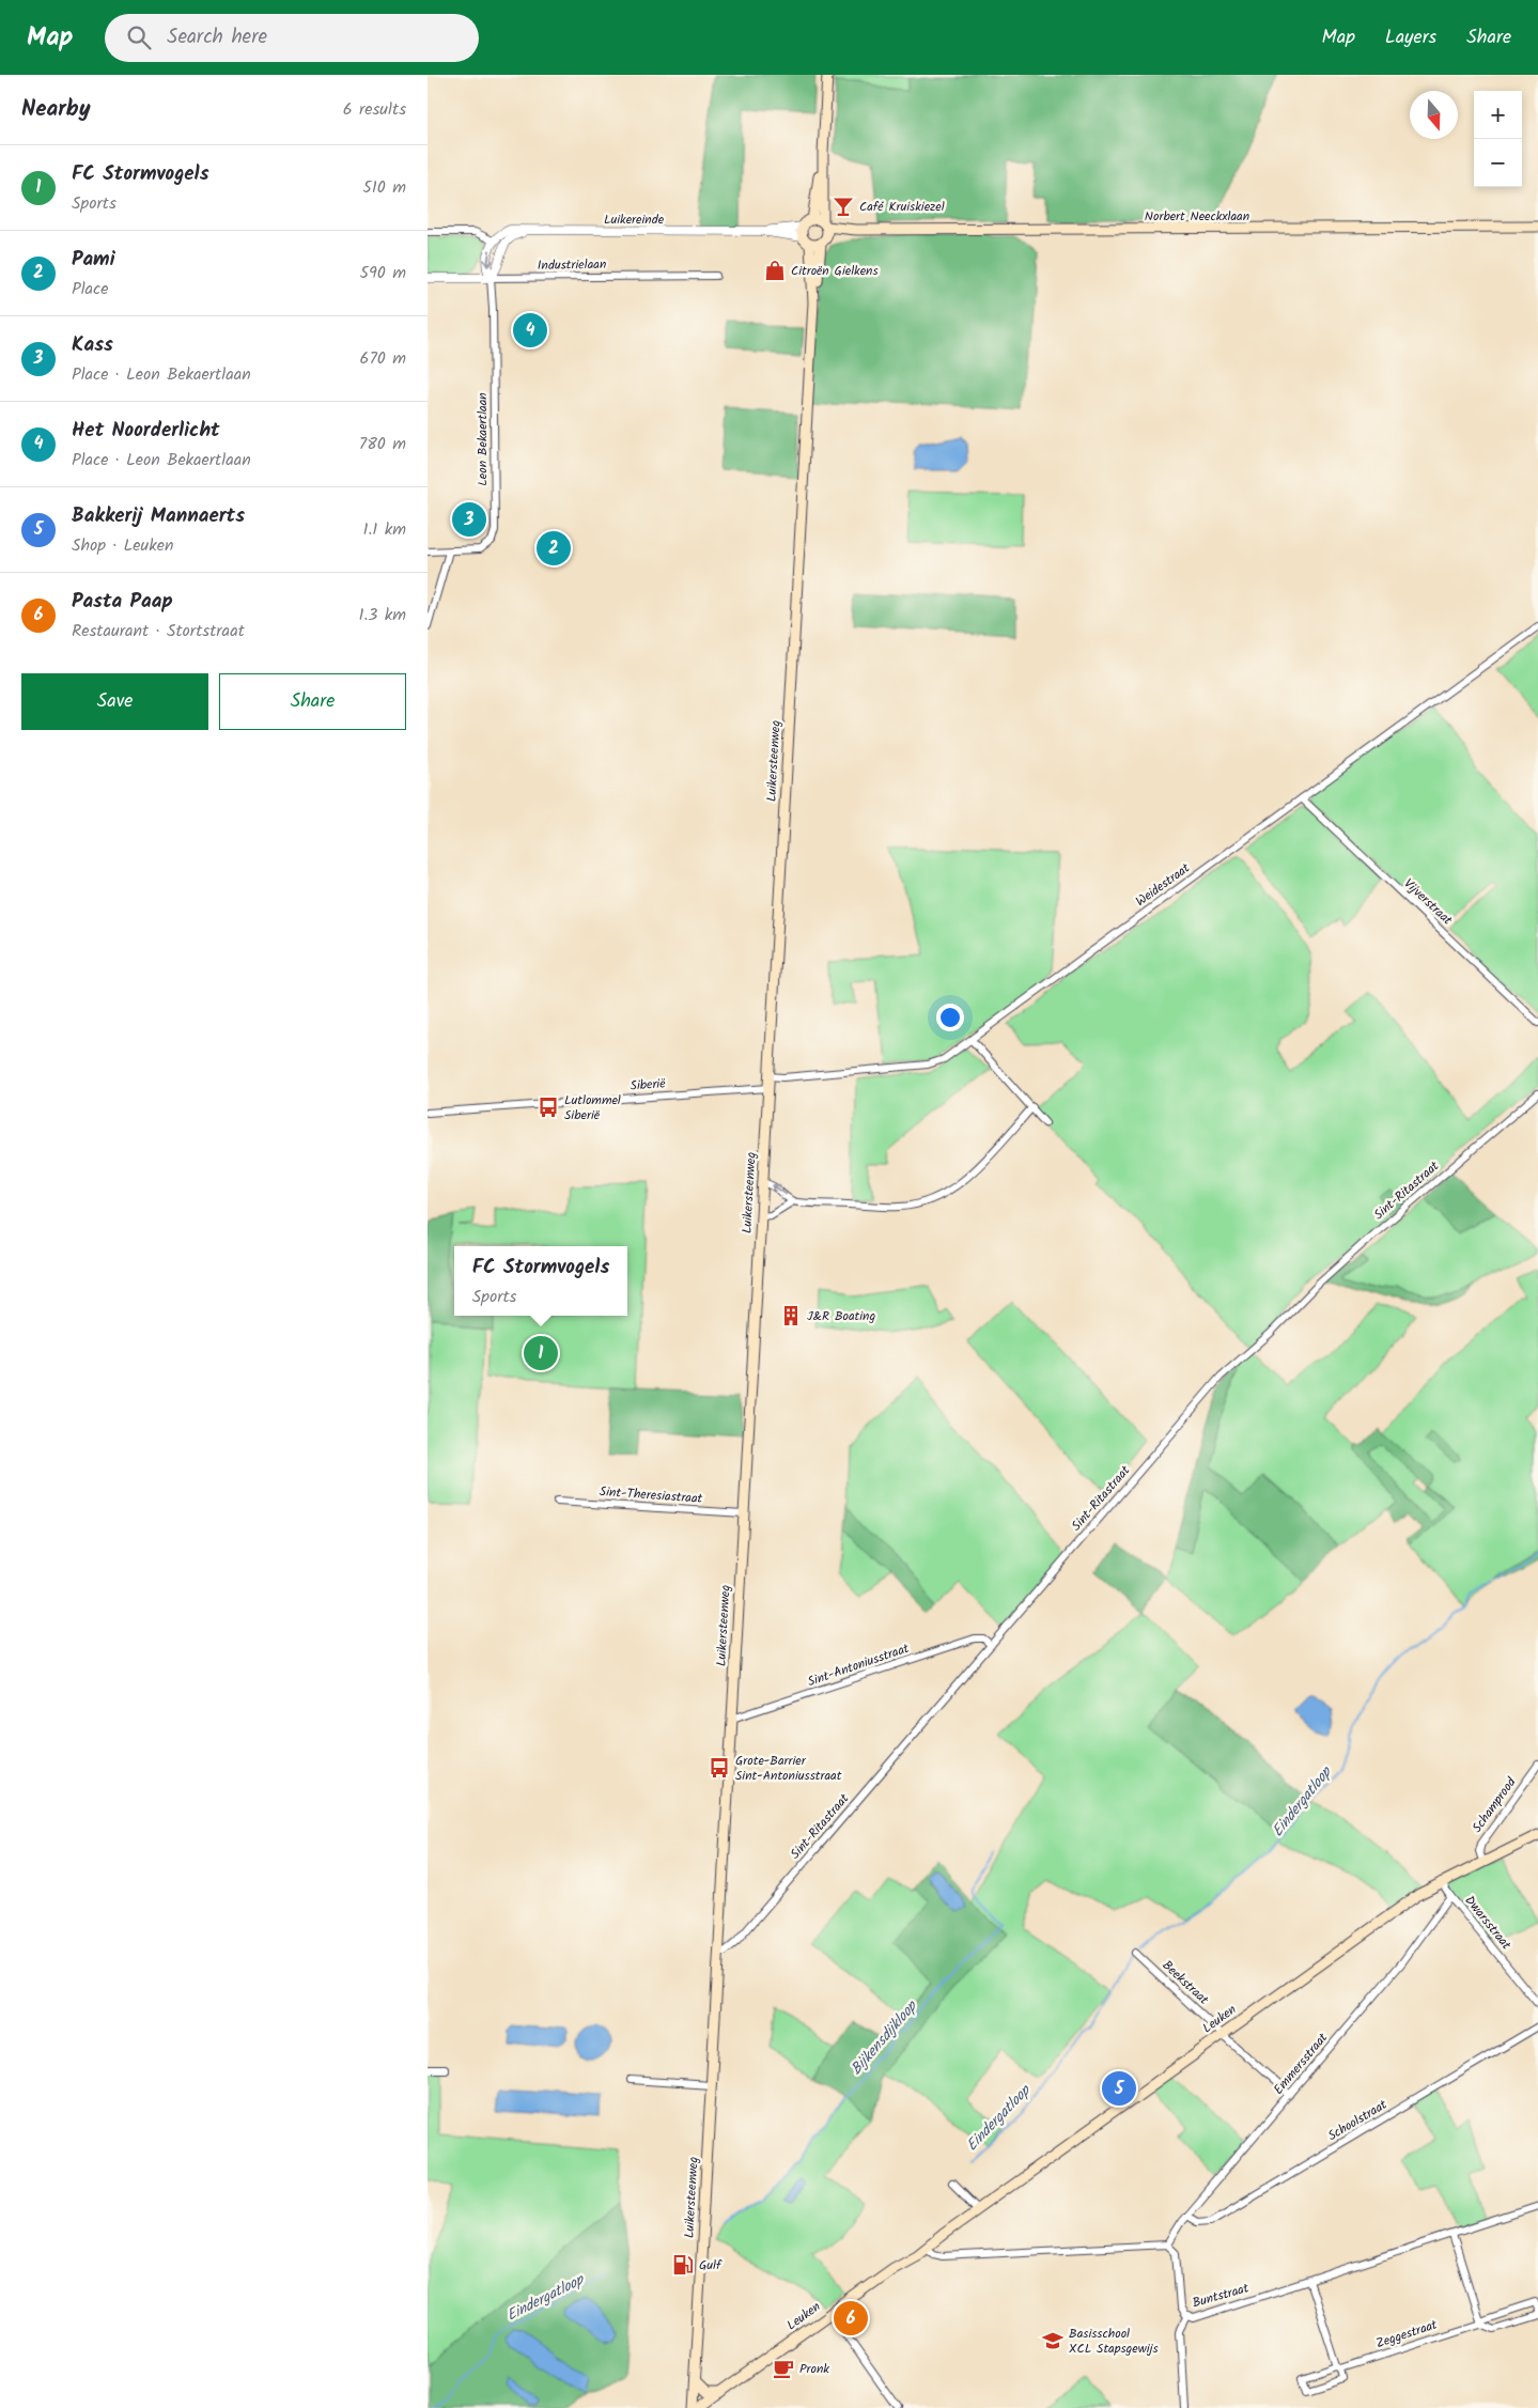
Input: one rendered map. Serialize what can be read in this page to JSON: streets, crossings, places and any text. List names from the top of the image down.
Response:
{
  "streets": {
    "main road": ["Norbert Neeckxlaan", "Luikersteenweg", "Leuken"],
    "street": [
      "Luikereinde",
      "Industrielaan",
      "Leon Bekaertlaan",
      "Weidestraat",
      "Vijverstraat",
      "Siberië",
      "Sint-Ritastraat",
      "Sint-Theresiastraat",
      "Sint-Antoniusstraat",
      "Schamprood",
      "Dwarsstraat",
      "Beekstraat",
      "Emmersstraat",
      "Schoolstraat",
      "Buntstraat",
      "Zeggestraat"
    ]
  },
  "crossings": [
    ["Norbert Neeckxlaan", "Luikereinde"],
    ["Norbert Neeckxlaan", "Luikersteenweg"],
    ["Luikereinde", "Industrielaan"],
    ["Luikereinde", "Leon Bekaertlaan"],
    ["Industrielaan", "Leon Bekaertlaan"],
    ["Luikersteenweg", "Weidestraat"],
    ["Luikersteenweg", "Siberië"],
    ["Luikersteenweg", "Sint-Ritastraat"],
    ["Luikersteenweg", "Sint-Theresiastraat"],
    ["Luikersteenweg", "Sint-Antoniusstraat"],
    ["Weidestraat", "Vijverstraat"],
    ["Sint-Ritastraat", "Sint-Antoniusstraat"],
    ["Schamprood", "Leuken"],
    ["Dwarsstraat", "Leuken"],
    ["Dwarsstraat", "Emmersstraat"],
    ["Beekstraat", "Leuken"],
    ["Beekstraat", "Emmersstraat"],
    ["Emmersstraat", "Schoolstraat"],
    ["Emmersstraat", "Buntstraat"]
  ],
  "water": ["Eindergatloop", "Bijkensdijkloop"],
  "places": {
    "bar": ["Café Kruiskiezel"],
    "shop": ["Citroën Gielkens"],
    "bus stop": ["Lutlommel Siberië", "Grote-Barrier Sint-Antoniusstraat"],
    "building": ["J&R Boating"],
    "fuel station": ["Gulf"],
    "school or university": ["Basisschool XCL Stapsgewijs"],
    "cafe": ["Pronk"]
  },
  "north": "bottom",
  "page": {
    "header": "Map",
    "search": "Search here",
    "nav": ["Map", "Layers", "Share"],
    "heading": ["Nearby", "6 results"],
    "map_buttons": ["+", "−"],
    "list": [
      {
        "mark": "1",
        "name": "FC Stormvogels",
        "note": "Sports",
        "value": "510 m"
      },
      {
        "mark": "2",
        "name": "Pami",
        "note": "Place",
        "value": "590 m"
      },
      {
        "mark": "3",
        "name": "Kass",
        "note": "Place · Leon Bekaertlaan",
        "value": "670 m"
      },
      {
        "mark": "4",
        "name": "Het Noorderlicht",
        "note": "Place · Leon Bekaertlaan",
        "value": "780 m"
      },
      {
        "mark": "5",
        "name": "Bakkerij Mannaerts",
        "note": "Shop · Leuken",
        "value": "1.1 km"
      },
      {
        "mark": "6",
        "name": "Pasta Paap",
        "note": "Restaurant · Stortstraat",
        "value": "1.3 km"
      }
    ],
    "pins": [
      "4",
      "3",
      "2",
      "1",
      "5",
      "6"
    ],
    "buttons": ["Save", "Share"],
    "popup": ["FC Stormvogels", "Sports"]
  }
}
